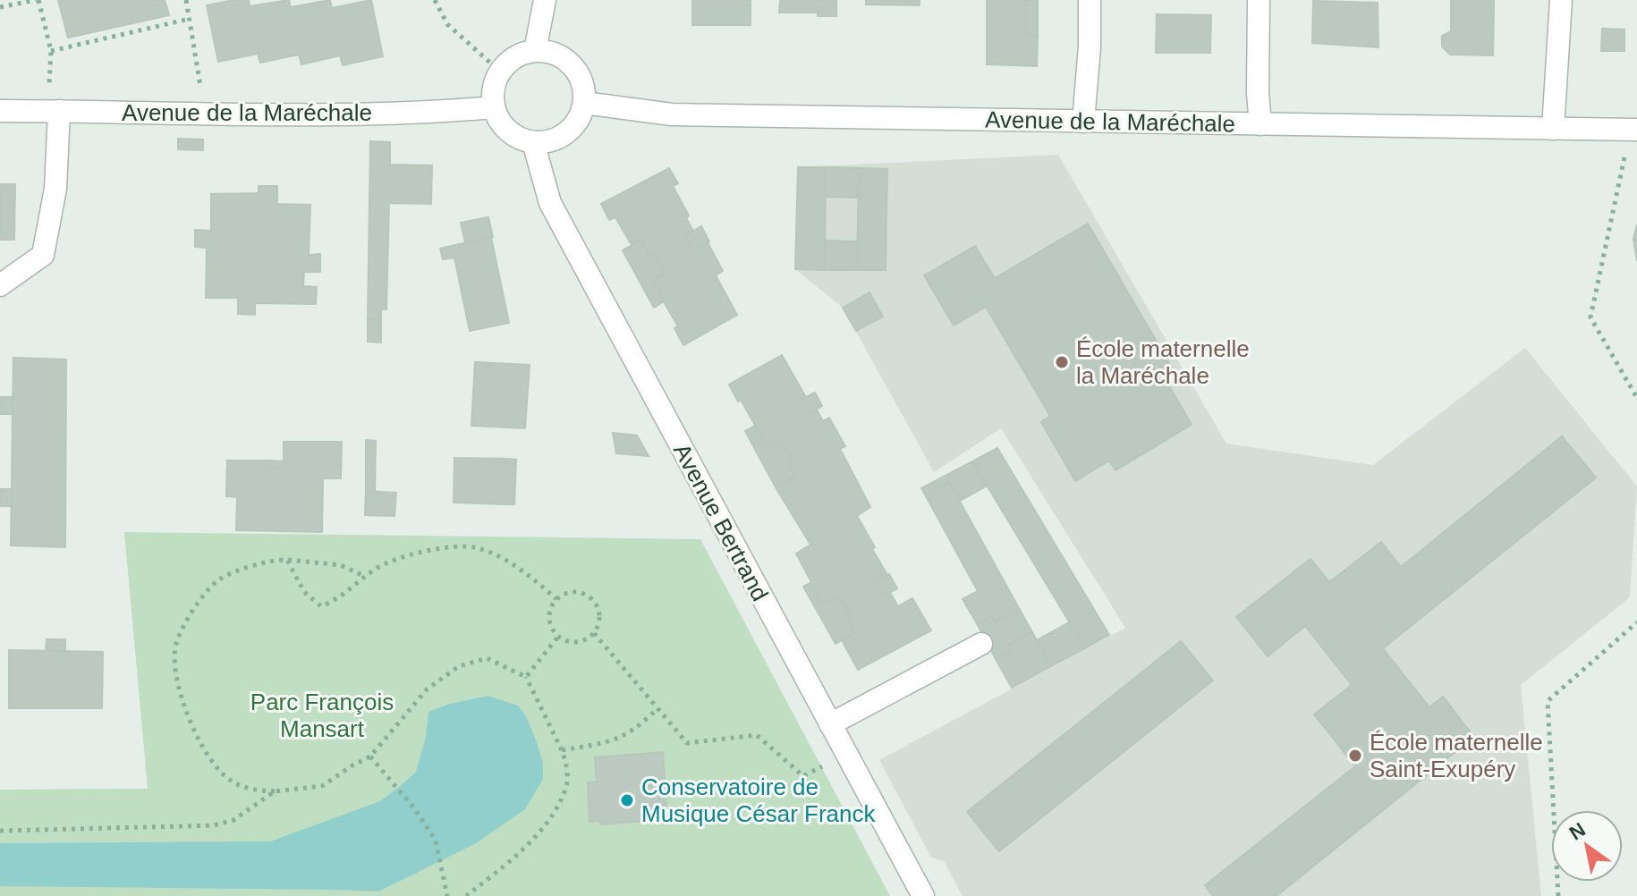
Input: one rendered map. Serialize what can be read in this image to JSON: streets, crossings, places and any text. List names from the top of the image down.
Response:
{
  "streets": {
    "street": ["Avenue de la Maréchale", "Avenue Bertrand"]
  },
  "crossings": [
    ["Avenue de la Maréchale", "Avenue Bertrand"]
  ],
  "parks": ["Parc François Mansart"],
  "places": ["École maternelle la Maréchale", "École maternelle Saint-Exupéry", "Conservatoire de Musique César Franck"],
  "north": "top left"
}
